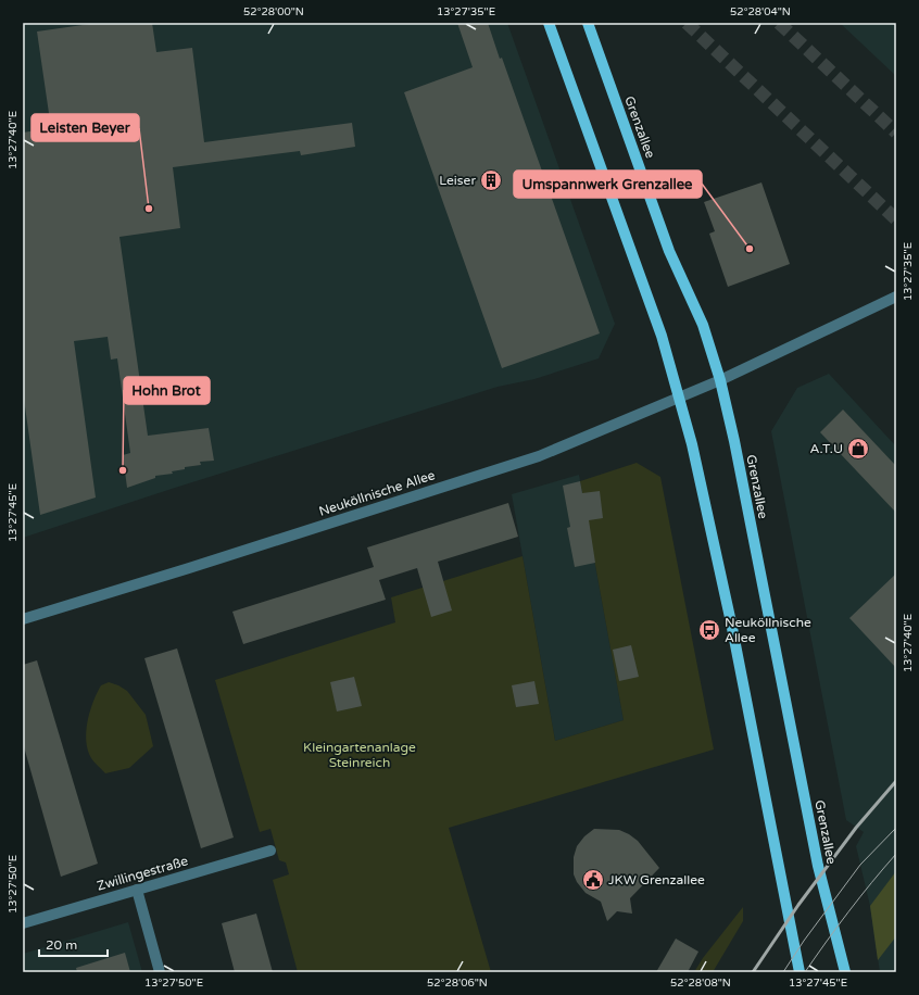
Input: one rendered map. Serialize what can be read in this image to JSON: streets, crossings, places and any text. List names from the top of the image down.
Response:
{
  "streets": {
    "main road": ["Grenzallee"],
    "street": ["Neuköllnische Allee", "Zwillingestraße"]
  },
  "crossings": [
    ["Grenzallee", "Neuköllnische Allee"]
  ],
  "parks": ["Kleingartenanlage Steinreich"],
  "places": {
    "building": ["Leiser"],
    "other": ["Leisten Beyer", "Umspannwerk Grenzallee", "Hohn Brot"],
    "shop": ["A.T.U"],
    "bus stop": ["Neuköllnische Allee"],
    "public building": ["JKW Grenzallee"]
  },
  "scale_bar": "20 m",
  "coordinates": [
    "52°28'00\"N",
    "13°27'35\"E",
    "52°28'04\"N",
    "13°27'40\"E",
    "13°27'45\"E",
    "13°27'50\"E",
    "52°28'06\"N",
    "52°28'08\"N"
  ]
}
